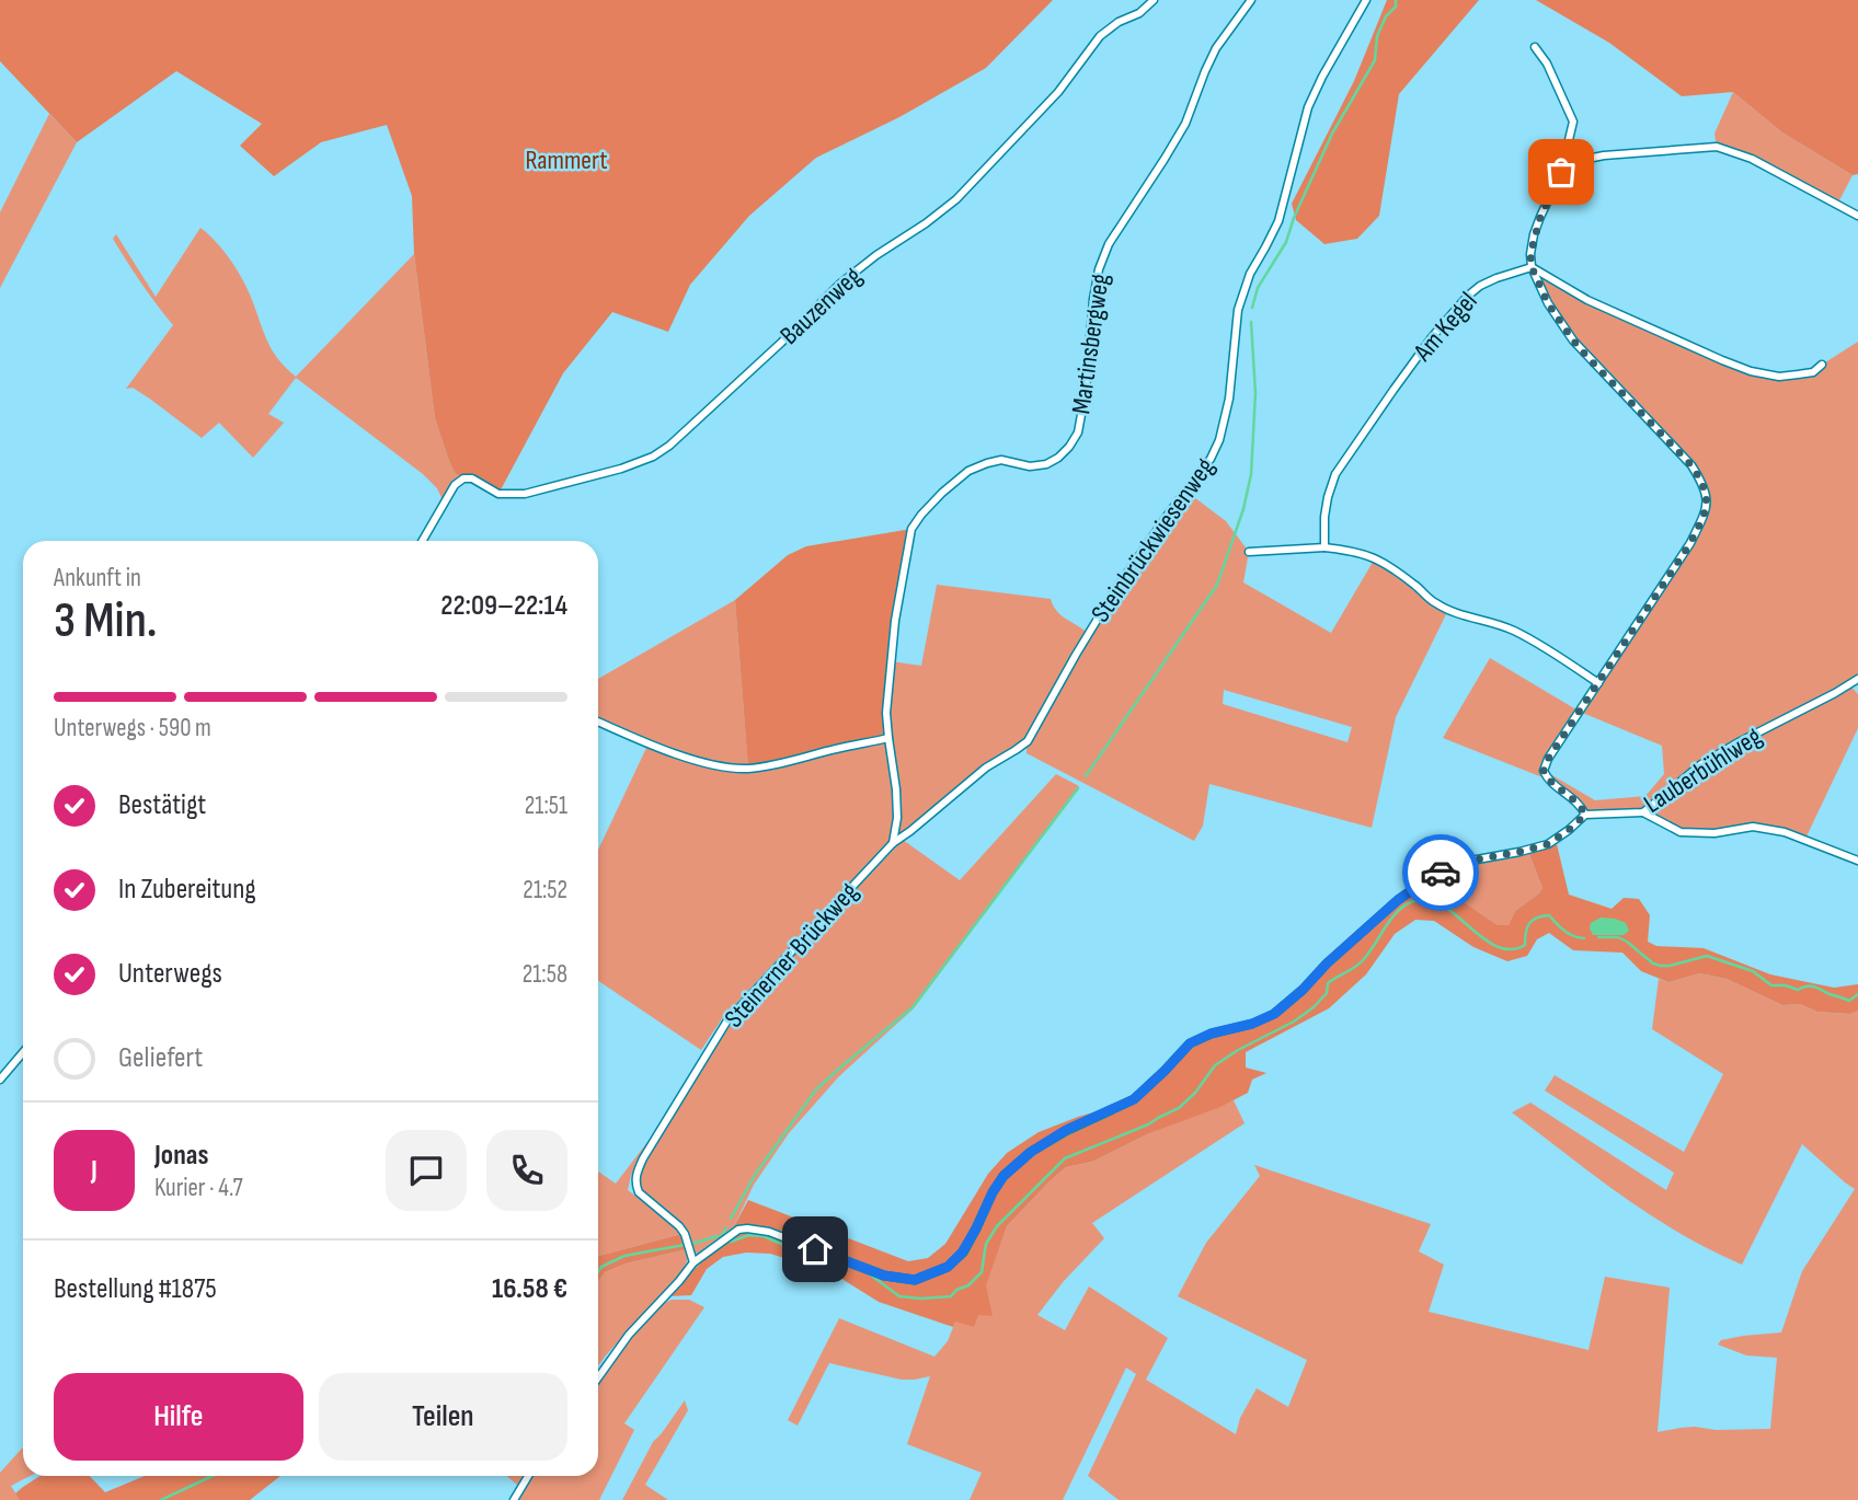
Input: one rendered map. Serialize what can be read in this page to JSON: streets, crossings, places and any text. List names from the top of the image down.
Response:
{
  "streets": {
    "street": [
      "Bauzenweg",
      "Am Kegel",
      "Martinsbergweg",
      "Steinbrückwiesenweg",
      "Lauberbühlweg",
      "Steinerner Brückweg"
    ]
  },
  "crossings": [
    ["Martinsbergweg", "Steinbrückwiesenweg"],
    ["Martinsbergweg", "Steinerner Brückweg"],
    ["Steinbrückwiesenweg", "Steinerner Brückweg"]
  ],
  "parks": ["Rammert"],
  "page": {
    "heading": ["3 Min.", "Ankunft in", "22:09–22:14"],
    "panel": [
      "Jonas",
      "Kurier · 4.7",
      "Bestellung #1875",
      "16.58 €"
    ],
    "bar": "Unterwegs · 590 m",
    "list": [
      ["Bestätigt", "21:51"],
      ["In Zubereitung", "21:52"],
      ["Unterwegs", "21:58"],
      "Geliefert"
    ],
    "round": "J",
    "buttons": ["Hilfe", "Teilen"]
  }
}
